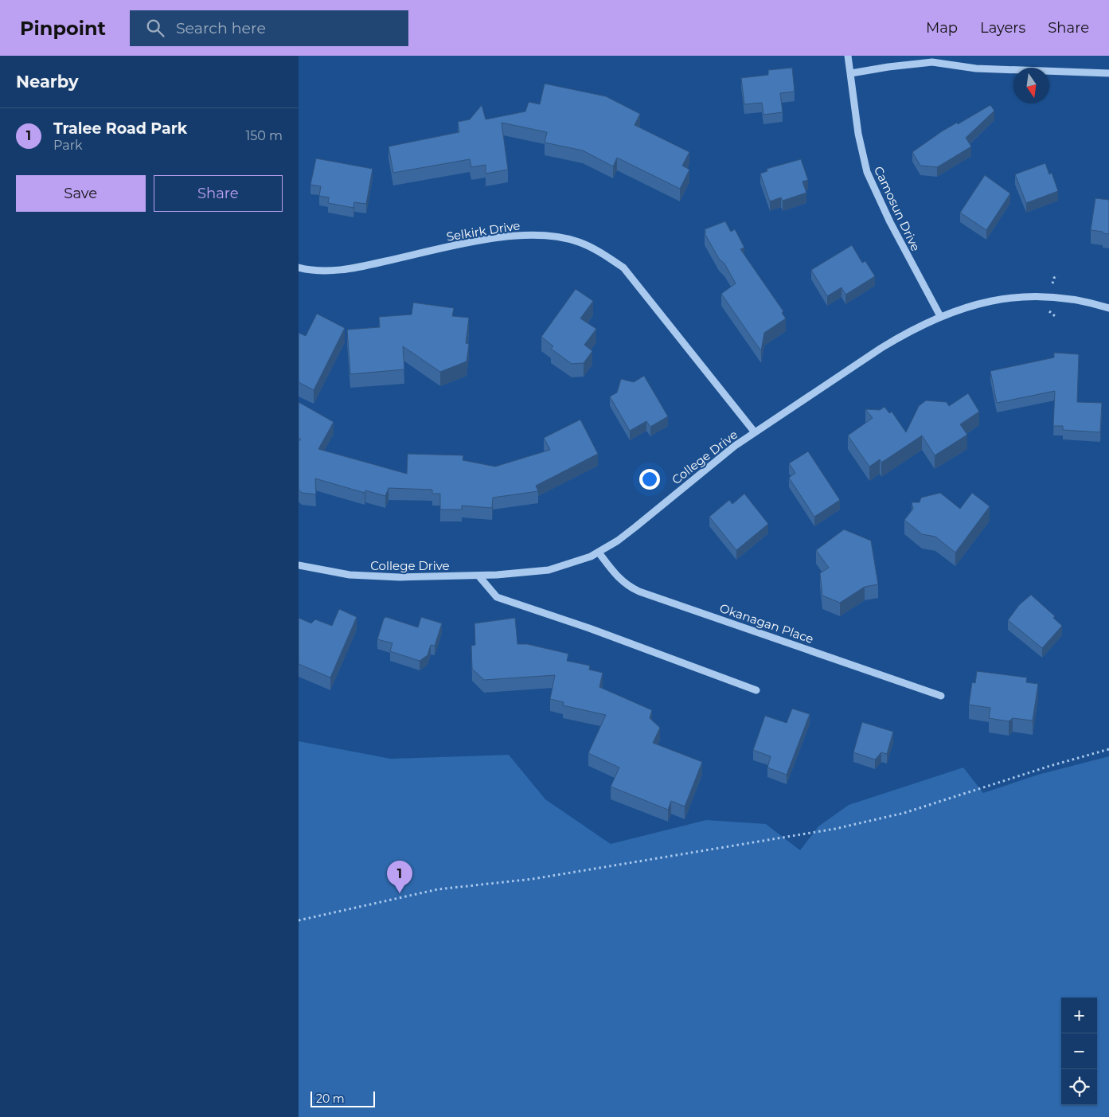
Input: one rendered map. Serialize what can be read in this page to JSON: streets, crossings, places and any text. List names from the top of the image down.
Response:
{
  "streets": {
    "street": [
      "Camosun Drive",
      "Selkirk Drive",
      "College Drive",
      "Okanagan Place"
    ]
  },
  "crossings": [
    ["Camosun Drive", "College Drive"],
    ["Selkirk Drive", "College Drive"],
    ["College Drive", "Okanagan Place"]
  ],
  "scale_bar": "20 m",
  "north": "bottom",
  "page": {
    "header": "Pinpoint",
    "search": "Search here",
    "nav": ["Map", "Layers", "Share"],
    "heading": "Nearby",
    "list": [
      {
        "mark": "1",
        "name": "Tralee Road Park",
        "note": "Park",
        "value": "150 m"
      }
    ],
    "buttons": ["Save", "Share"],
    "pins": "1",
    "map_buttons": ["+", "−"],
    "scale": "20 m"
  }
}
